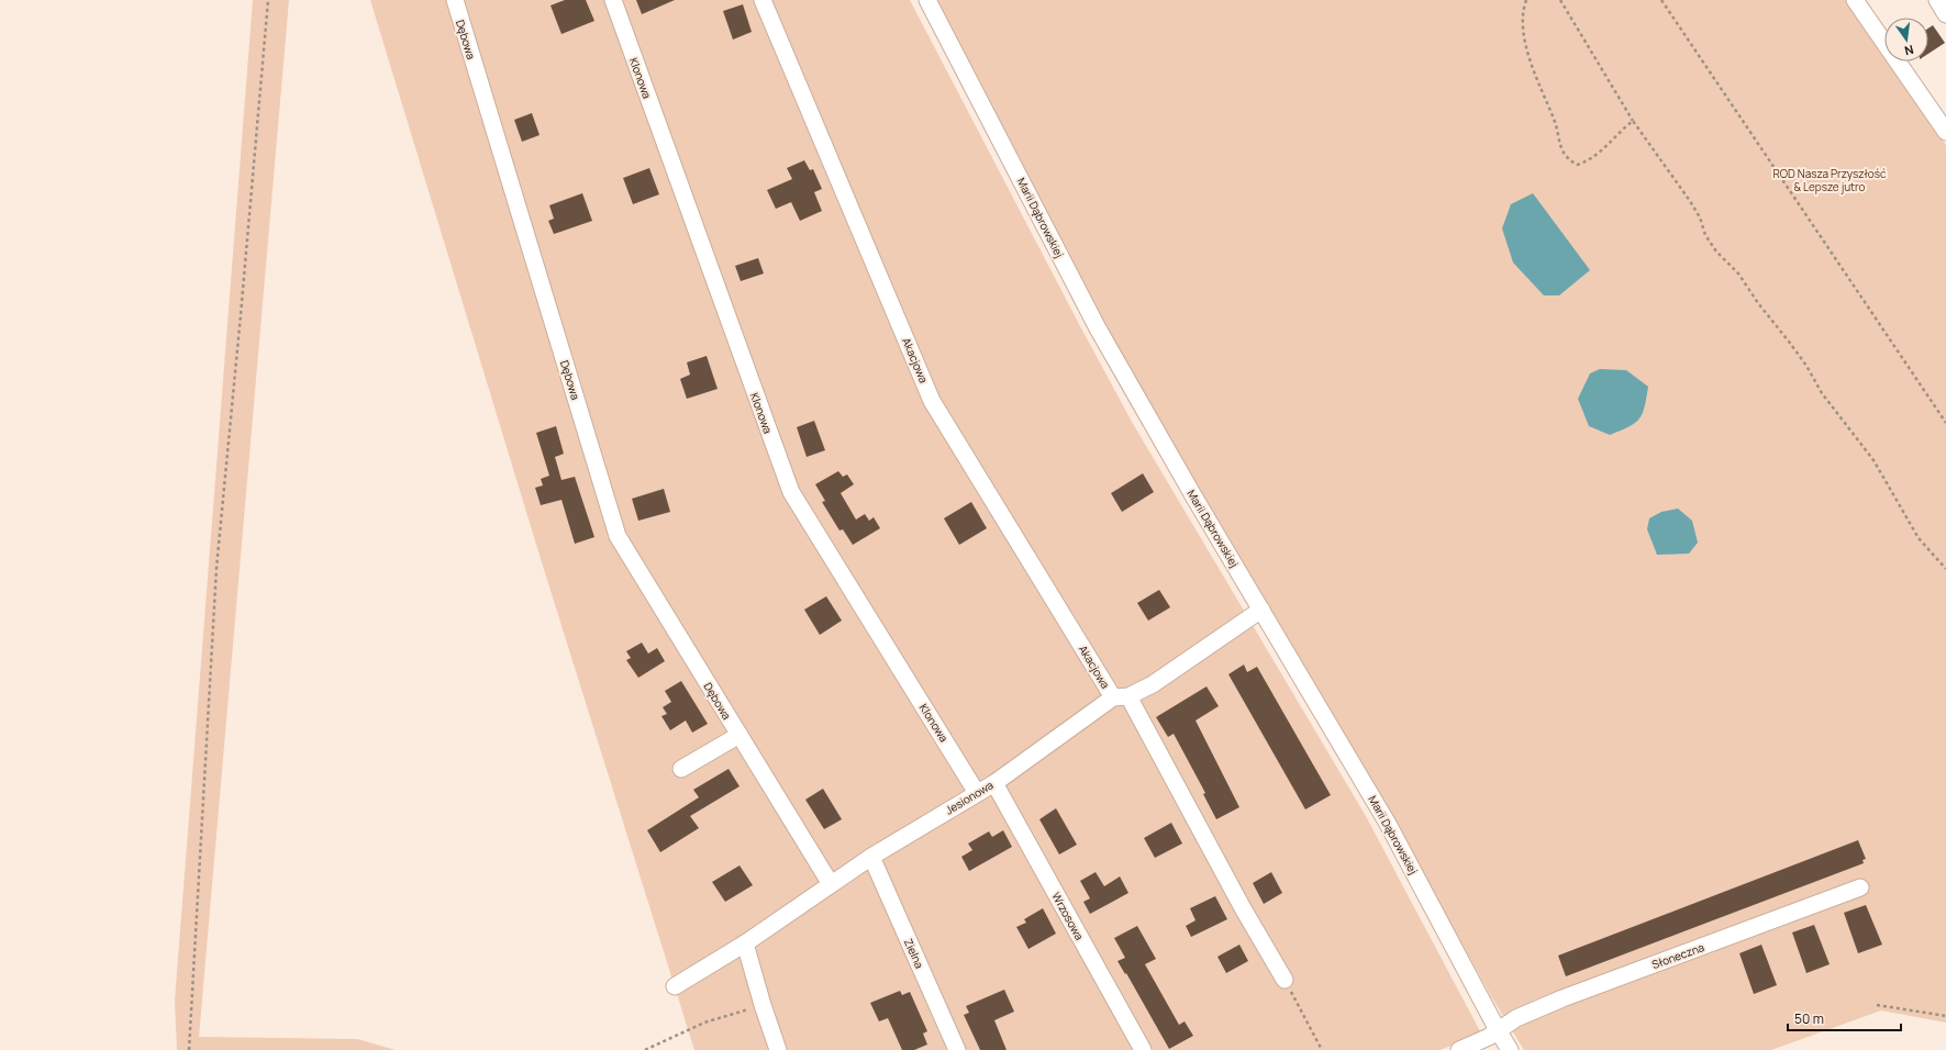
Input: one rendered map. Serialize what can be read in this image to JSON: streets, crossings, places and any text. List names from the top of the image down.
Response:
{
  "streets": {
    "street": [
      "Dębowa",
      "Klonowa",
      "Marii Dąbrowskiej",
      "Akacjowa",
      "Jesionowa",
      "Wrzosowa",
      "Zielna",
      "Słoneczna"
    ]
  },
  "crossings": [
    ["Dębowa", "Jesionowa"],
    ["Klonowa", "Jesionowa"],
    ["Marii Dąbrowskiej", "Jesionowa"],
    ["Marii Dąbrowskiej", "Słoneczna"],
    ["Akacjowa", "Jesionowa"],
    ["Jesionowa", "Wrzosowa"],
    ["Jesionowa", "Zielna"]
  ],
  "parks": ["ROD Nasza Przyszłość & Lepsze jutro"],
  "scale_bar": "50 m",
  "north": "bottom"
}
